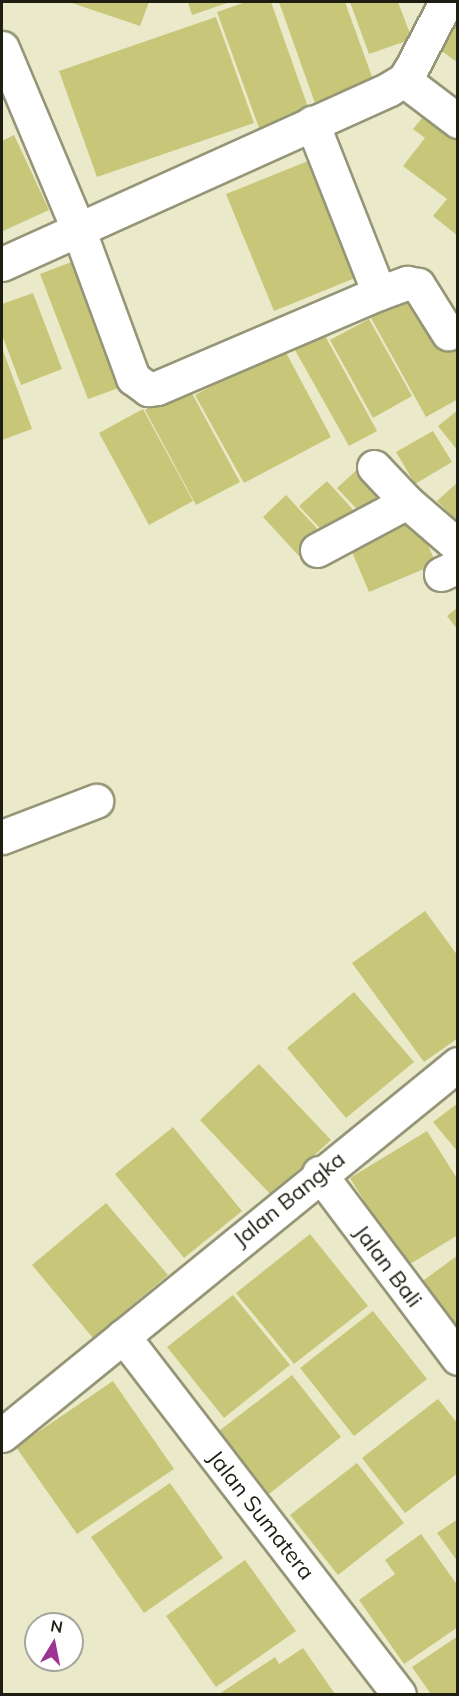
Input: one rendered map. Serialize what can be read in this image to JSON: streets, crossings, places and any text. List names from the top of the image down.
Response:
{
  "streets": {
    "street": ["Jalan Bangka", "Jalan Bali", "Jalan Sumatera"]
  },
  "crossings": [
    ["Jalan Bangka", "Jalan Bali"],
    ["Jalan Bangka", "Jalan Sumatera"]
  ],
  "north": "top"
}
